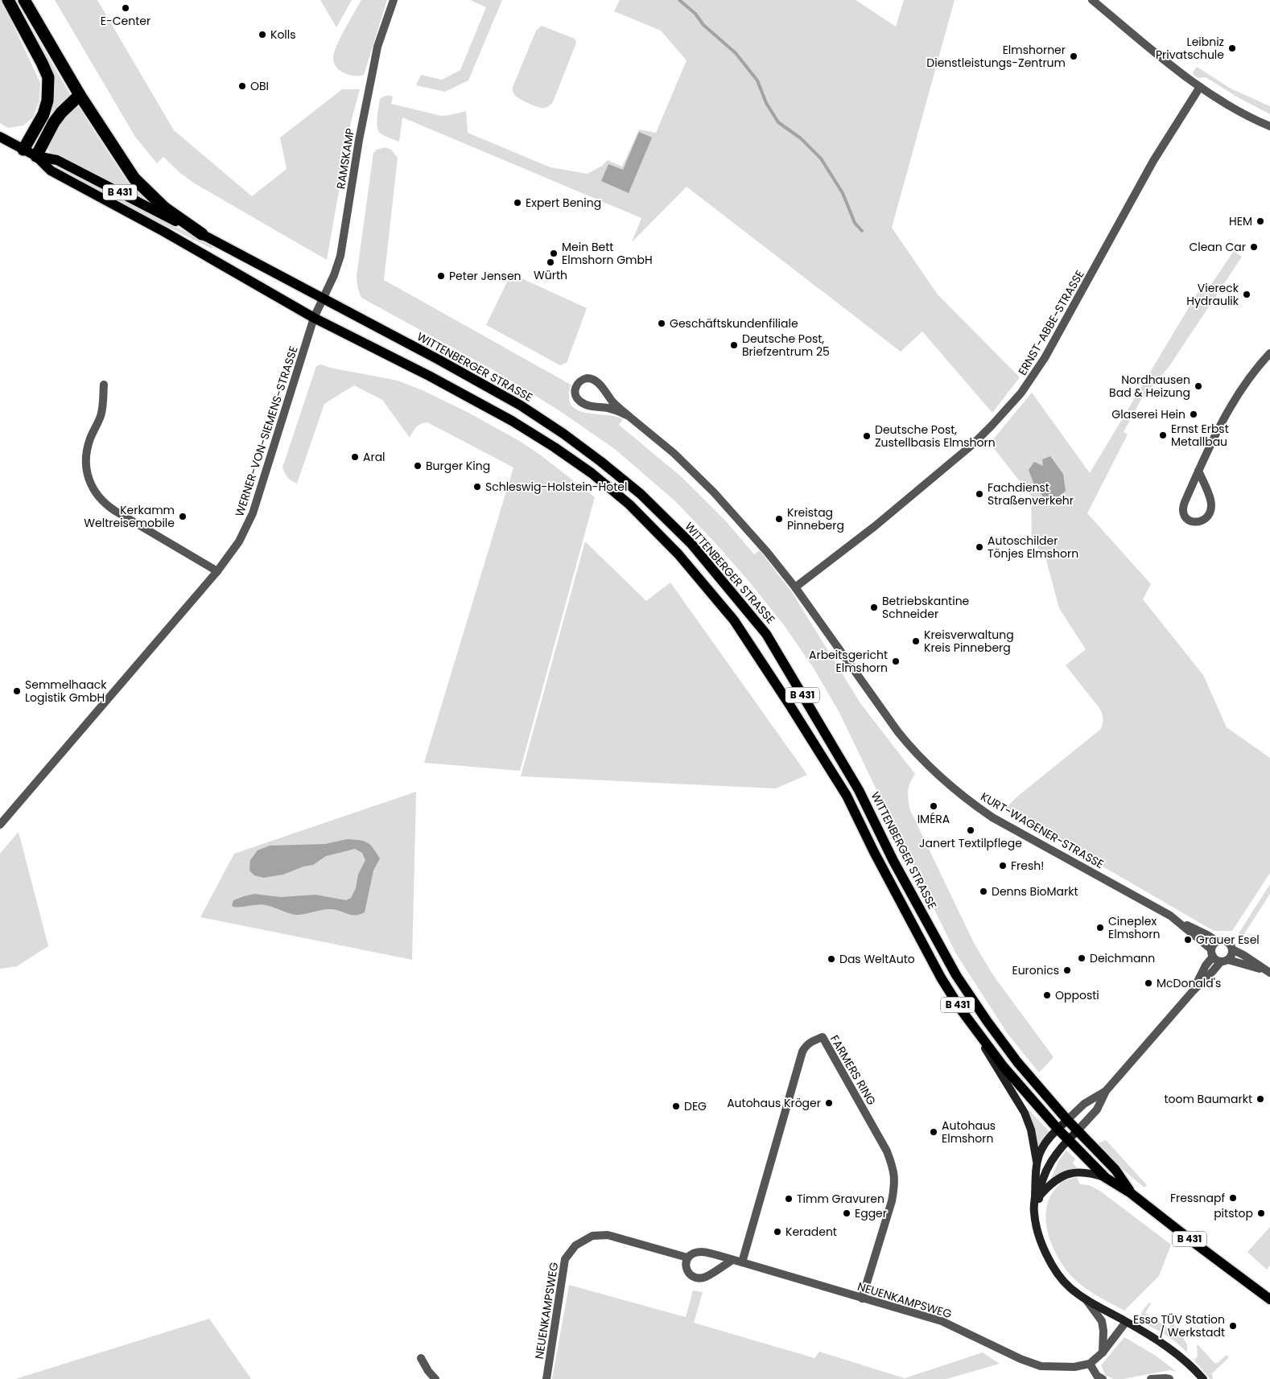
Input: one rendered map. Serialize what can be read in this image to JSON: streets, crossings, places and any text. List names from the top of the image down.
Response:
{
  "streets": {
    "main road": ["B 431", "WITTENBERGER STRASSE"],
    "street": [
      "RAMSKAMP",
      "ERNST-ABBE-STRASSE",
      "WERNER-VON-SIEMENS-STRASSE",
      "KURT-WAGENER-STRASSE",
      "FARMERS RING",
      "NEUENKAMPSWEG"
    ]
  },
  "crossings": [
    ["RAMSKAMP", "WITTENBERGER STRASSE"],
    ["RAMSKAMP", "WERNER-VON-SIEMENS-STRASSE"],
    ["B 431", "WITTENBERGER STRASSE"],
    ["ERNST-ABBE-STRASSE", "KURT-WAGENER-STRASSE"],
    ["WITTENBERGER STRASSE", "WERNER-VON-SIEMENS-STRASSE"],
    ["FARMERS RING", "NEUENKAMPSWEG"]
  ],
  "places": [
    "E-Center",
    "Kolls",
    "Leibniz Privatschule",
    "Elmshorner Dienstleistungs-Zentrum",
    "OBI",
    "Expert Bening",
    "HEM",
    "Clean Car",
    "Mein Bett Elmshorn GmbH",
    "Würth",
    "Peter Jensen",
    "Viereck Hydraulik",
    "Geschäftskundenfiliale",
    "Deutsche Post, Briefzentrum 25",
    "Nordhausen Bad & Heizung",
    "Glaserei Hein",
    "Ernst Erbst Metallbau",
    "Deutsche Post, Zustellbasis Elmshorn",
    "Aral",
    "Burger King",
    "Schleswig-Holstein-Hotel",
    "Fachdienst Straßenverkehr",
    "Kerkamm Weltreisemobile",
    "Kreistag Pinneberg",
    "Autoschilder Tönjes Elmshorn",
    "Betriebskantine Schneider",
    "Kreisverwaltung Kreis Pinneberg",
    "Arbeitsgericht Elmshorn",
    "Semmelhaack Logistik GmbH",
    "IMÉRA",
    "Janert Textilpflege",
    "Fresh!",
    "Denns BioMarkt",
    "Cineplex Elmshorn",
    "Grauer Esel",
    "Deichmann",
    "Das WeltAuto",
    "Euronics",
    "McDonald's",
    "Opposti",
    "toom Baumarkt",
    "Autohaus Kröger",
    "DEG",
    "Autohaus Elmshorn",
    "Fressnapf",
    "Timm Gravuren",
    "Egger",
    "pitstop",
    "Keradent",
    "Esso TÜV Station / Werkstadt"
  ]
}
